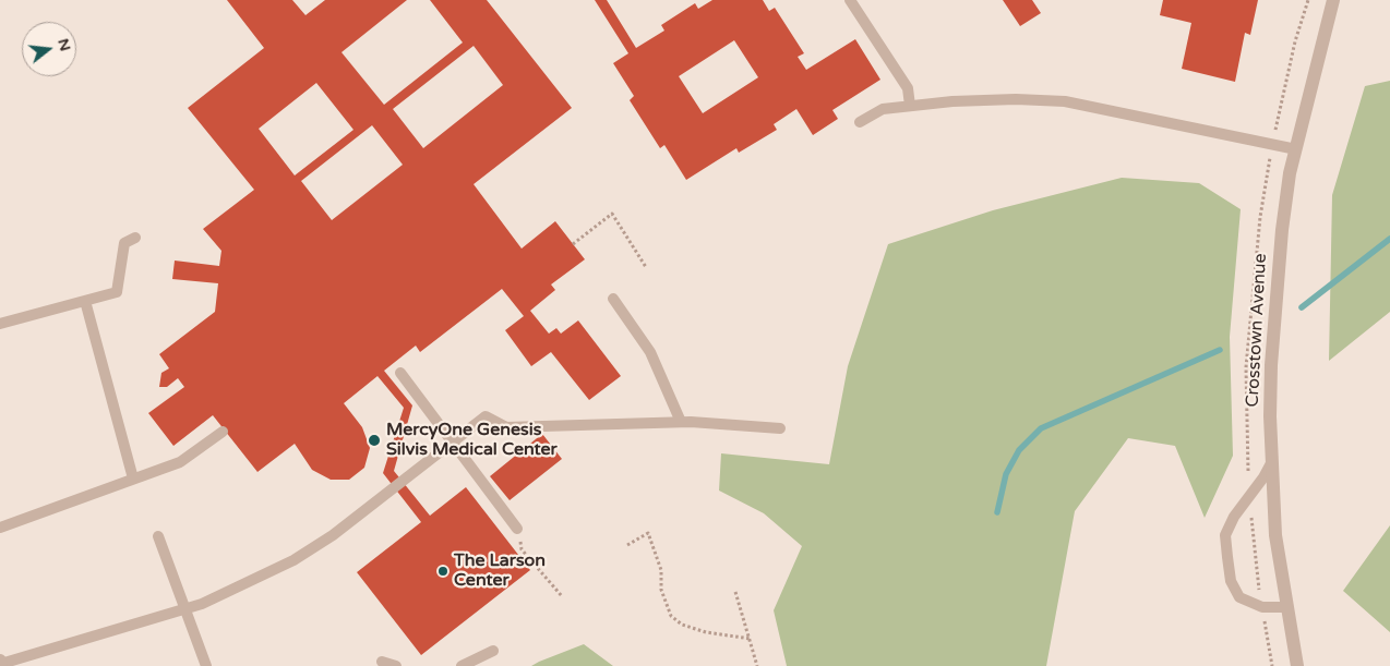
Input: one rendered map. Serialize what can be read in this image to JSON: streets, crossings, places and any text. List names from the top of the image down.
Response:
{
  "streets": {
    "street": ["Crosstown Avenue"]
  },
  "places": ["MercyOne Genesis Silvis Medical Center", "The Larson Center"],
  "north": "right"
}
